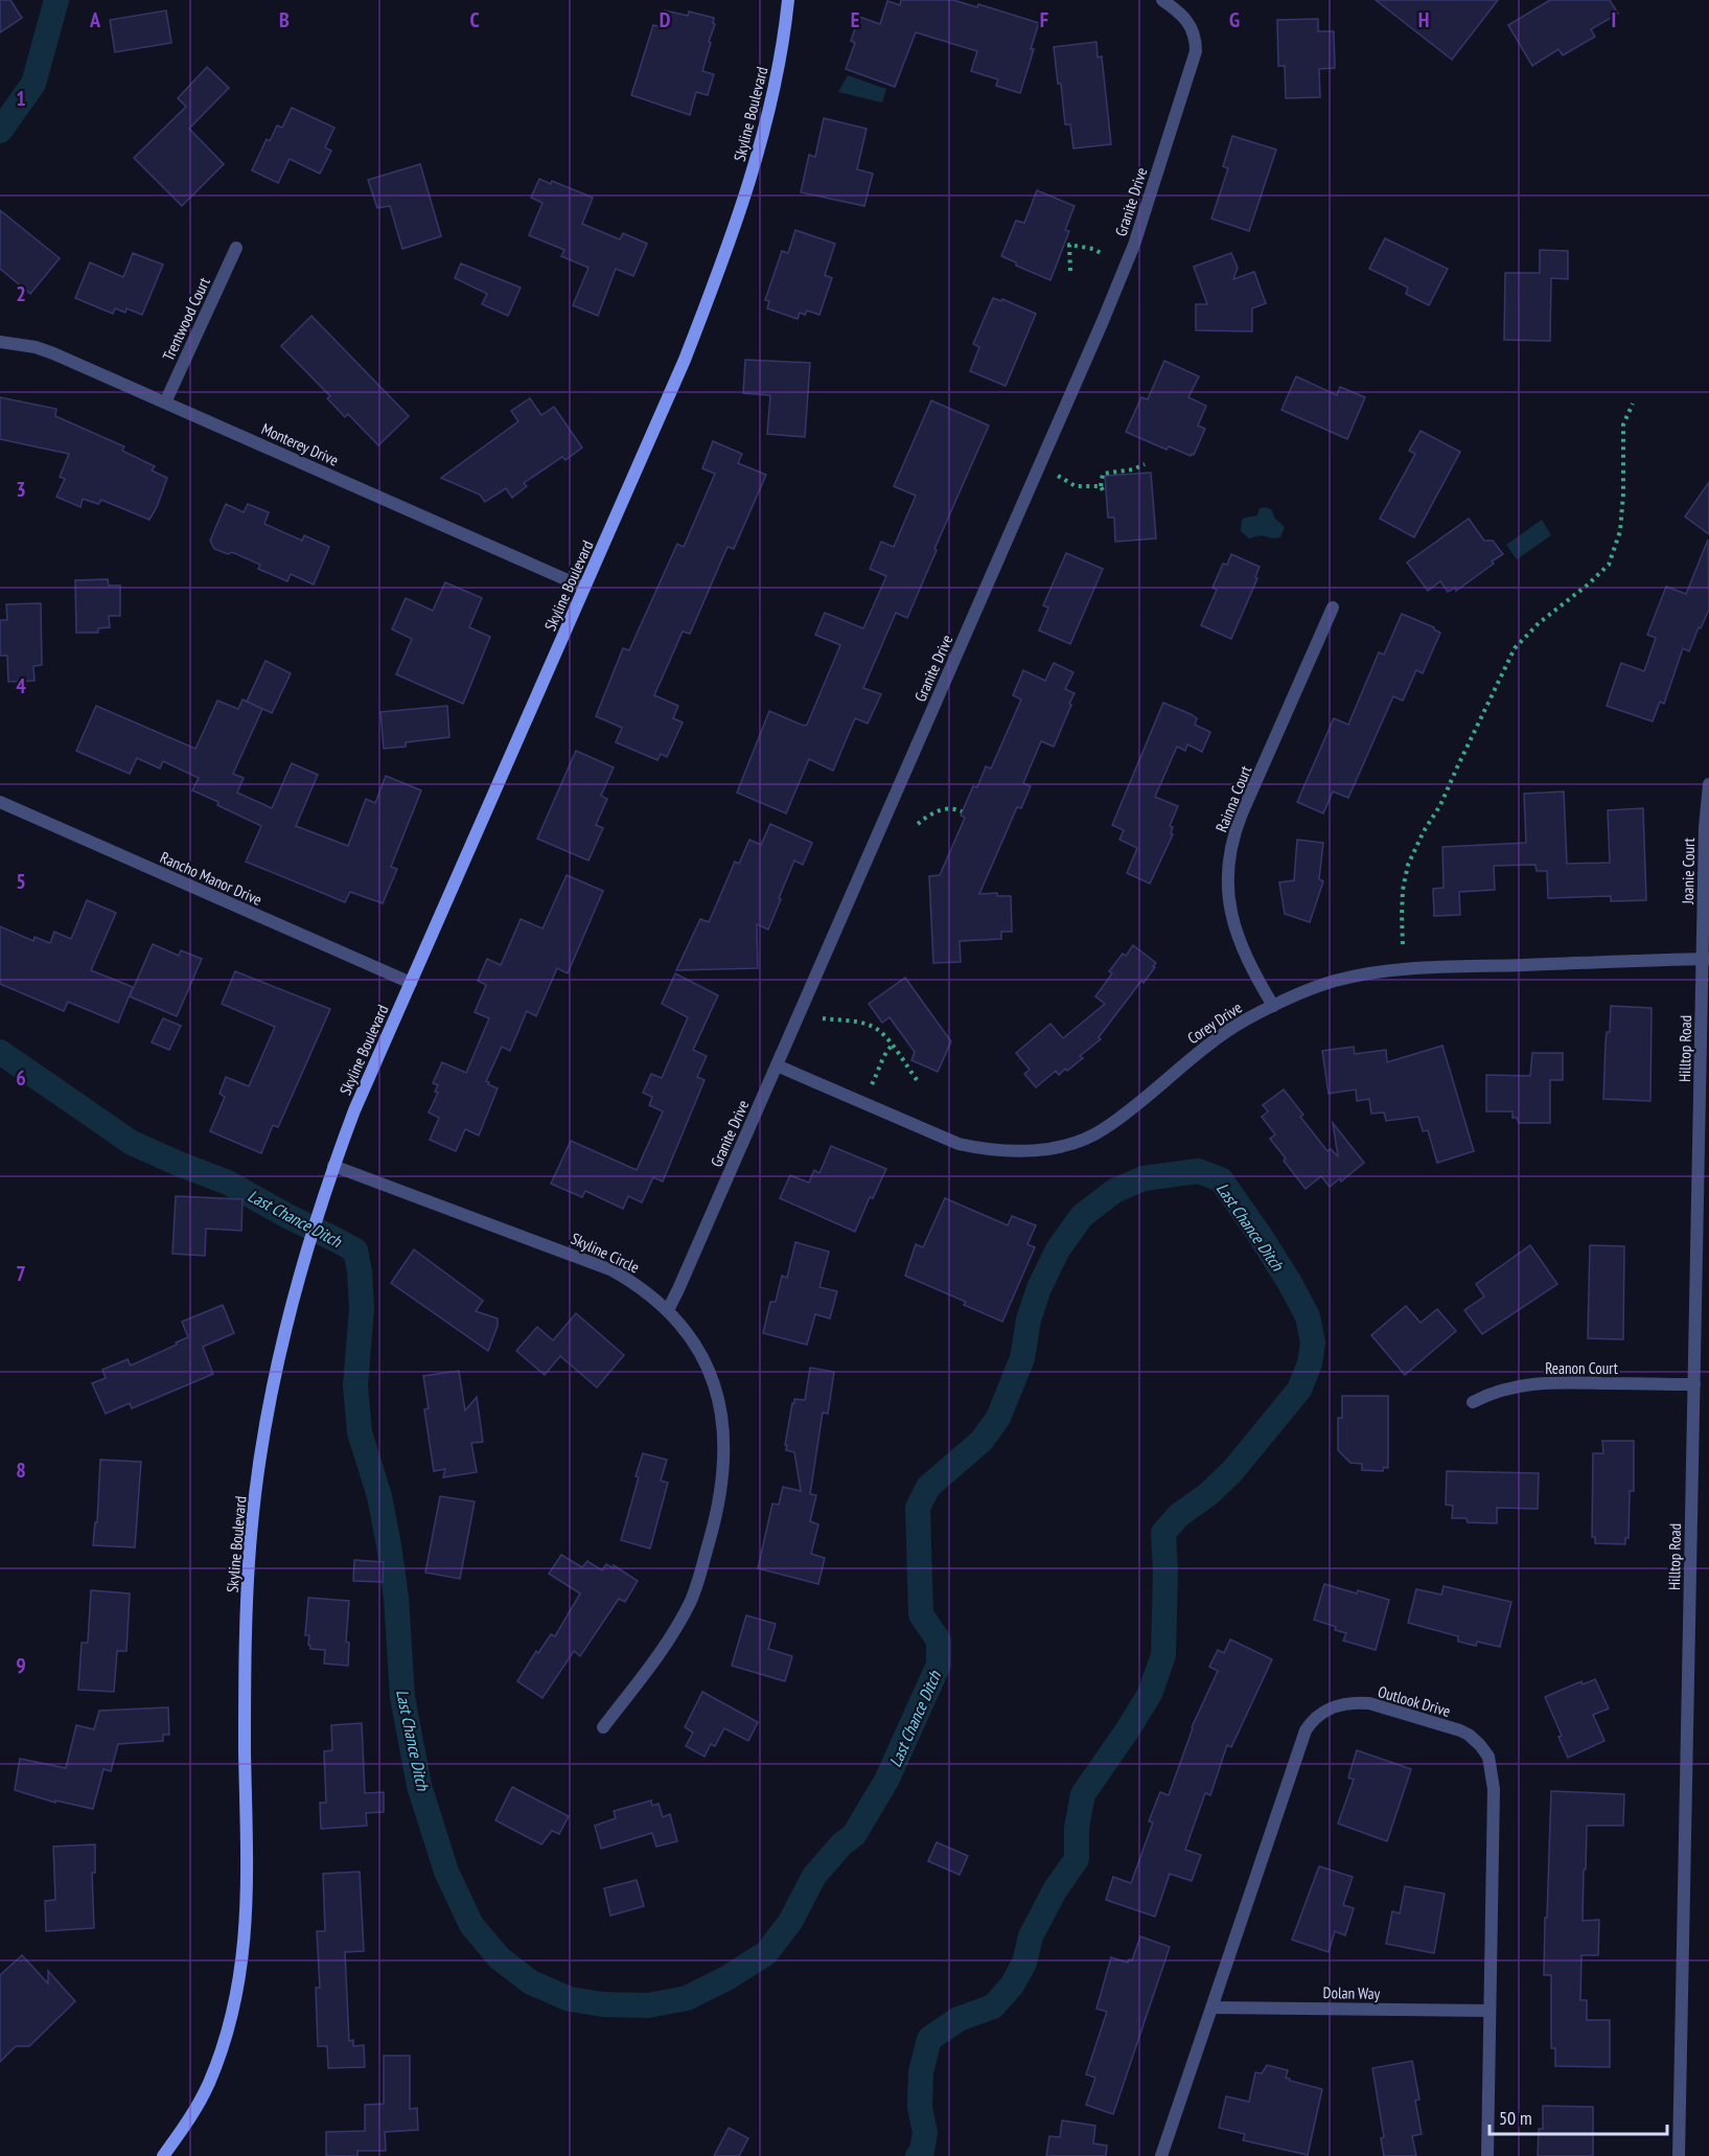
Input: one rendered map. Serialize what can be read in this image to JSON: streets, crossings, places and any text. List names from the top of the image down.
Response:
{
  "streets": {
    "street": [
      "Skyline Boulevard",
      "Granite Drive",
      "Trentwood Court",
      "Monterey Drive",
      "Rainna Court",
      "Joanie Court",
      "Rancho Manor Drive",
      "Corey Drive",
      "Hilltop Road",
      "Skyline Circle",
      "Reanon Court",
      "Outlook Drive",
      "Dolan Way"
    ]
  },
  "crossings": [
    ["Skyline Boulevard", "Monterey Drive"],
    ["Skyline Boulevard", "Rancho Manor Drive"],
    ["Skyline Boulevard", "Skyline Circle"],
    ["Granite Drive", "Corey Drive"],
    ["Granite Drive", "Skyline Circle"],
    ["Trentwood Court", "Monterey Drive"],
    ["Rainna Court", "Corey Drive"],
    ["Joanie Court", "Corey Drive"],
    ["Joanie Court", "Hilltop Road"],
    ["Corey Drive", "Hilltop Road"],
    ["Hilltop Road", "Reanon Court"],
    ["Outlook Drive", "Dolan Way"]
  ],
  "water": ["Last Chance Ditch"],
  "scale_bar": "50 m",
  "grid": {
    "columns": [
      "A",
      "B",
      "C",
      "D",
      "E",
      "F",
      "G",
      "H",
      "I"
    ],
    "rows": [
      "1",
      "2",
      "3",
      "4",
      "5",
      "6",
      "7",
      "8",
      "9"
    ]
  }
}
